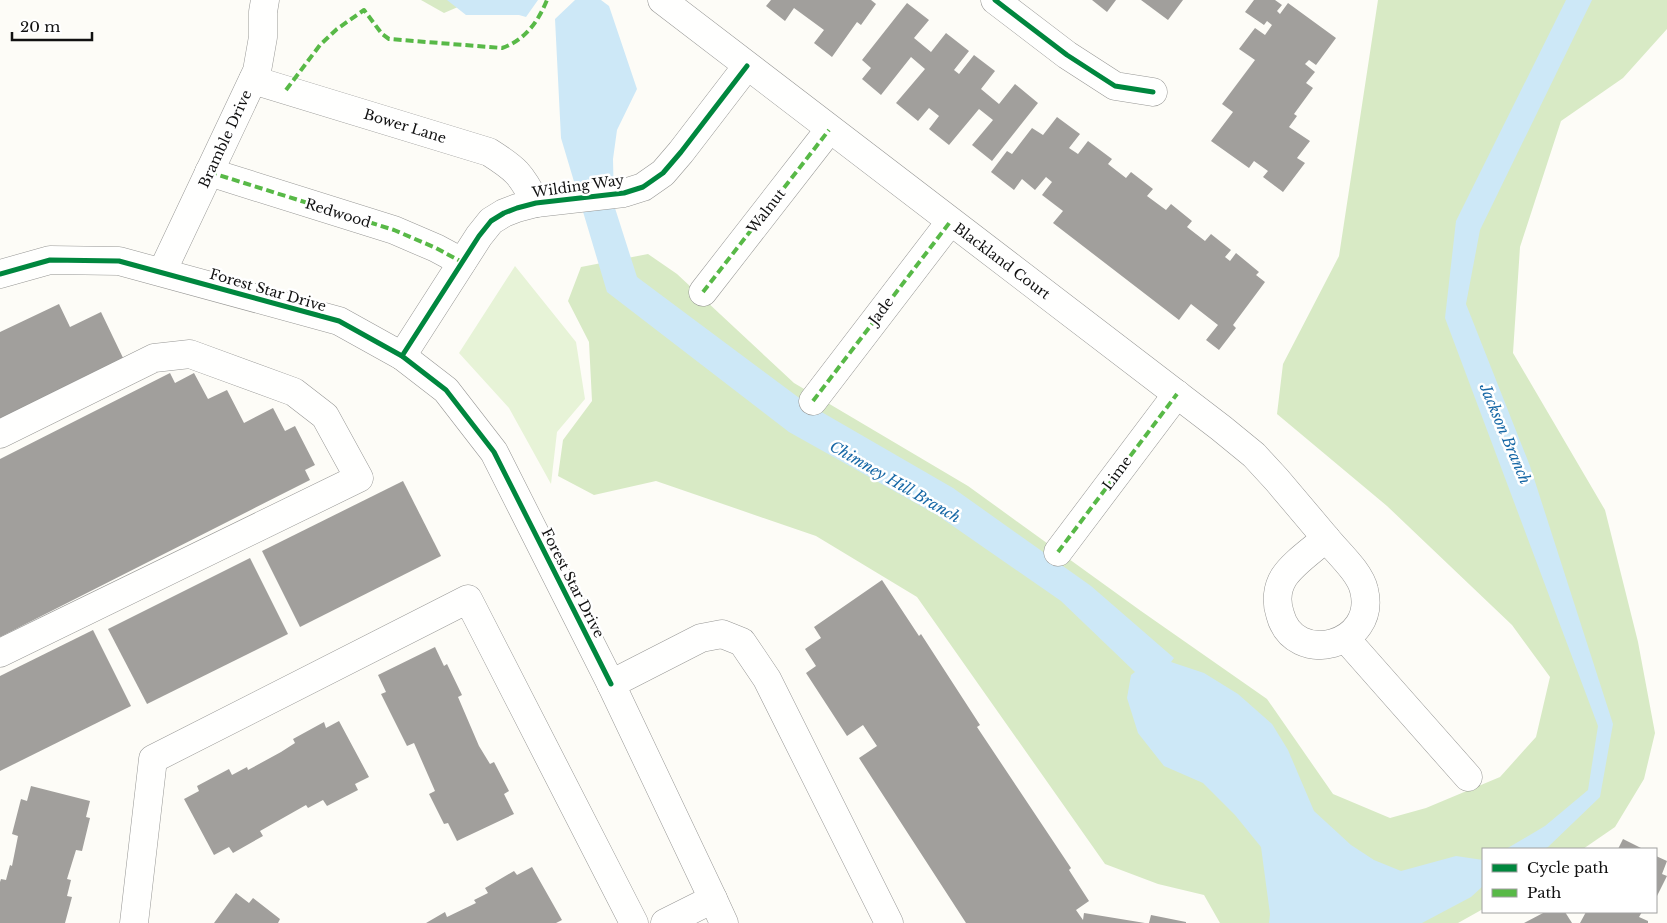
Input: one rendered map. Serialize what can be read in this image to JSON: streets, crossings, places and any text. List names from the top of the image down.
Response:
{
  "streets": {
    "street": [
      "Bower Lane",
      "Bramble Drive",
      "Wilding Way",
      "Walnut",
      "Redwood",
      "Blackland Court",
      "Forest Star Drive",
      "Jade",
      "Lime"
    ]
  },
  "crossings": [
    ["Bower Lane", "Bramble Drive"],
    ["Bower Lane", "Wilding Way"],
    ["Bramble Drive", "Redwood"],
    ["Bramble Drive", "Forest Star Drive"],
    ["Wilding Way", "Redwood"],
    ["Wilding Way", "Blackland Court"],
    ["Wilding Way", "Forest Star Drive"],
    ["Walnut", "Blackland Court"],
    ["Blackland Court", "Jade"],
    ["Blackland Court", "Lime"]
  ],
  "water": ["Jackson Branch", "Chimney Hill Branch"],
  "legend": ["Cycle path", "Path"],
  "scale_bar": "20 m"
}
